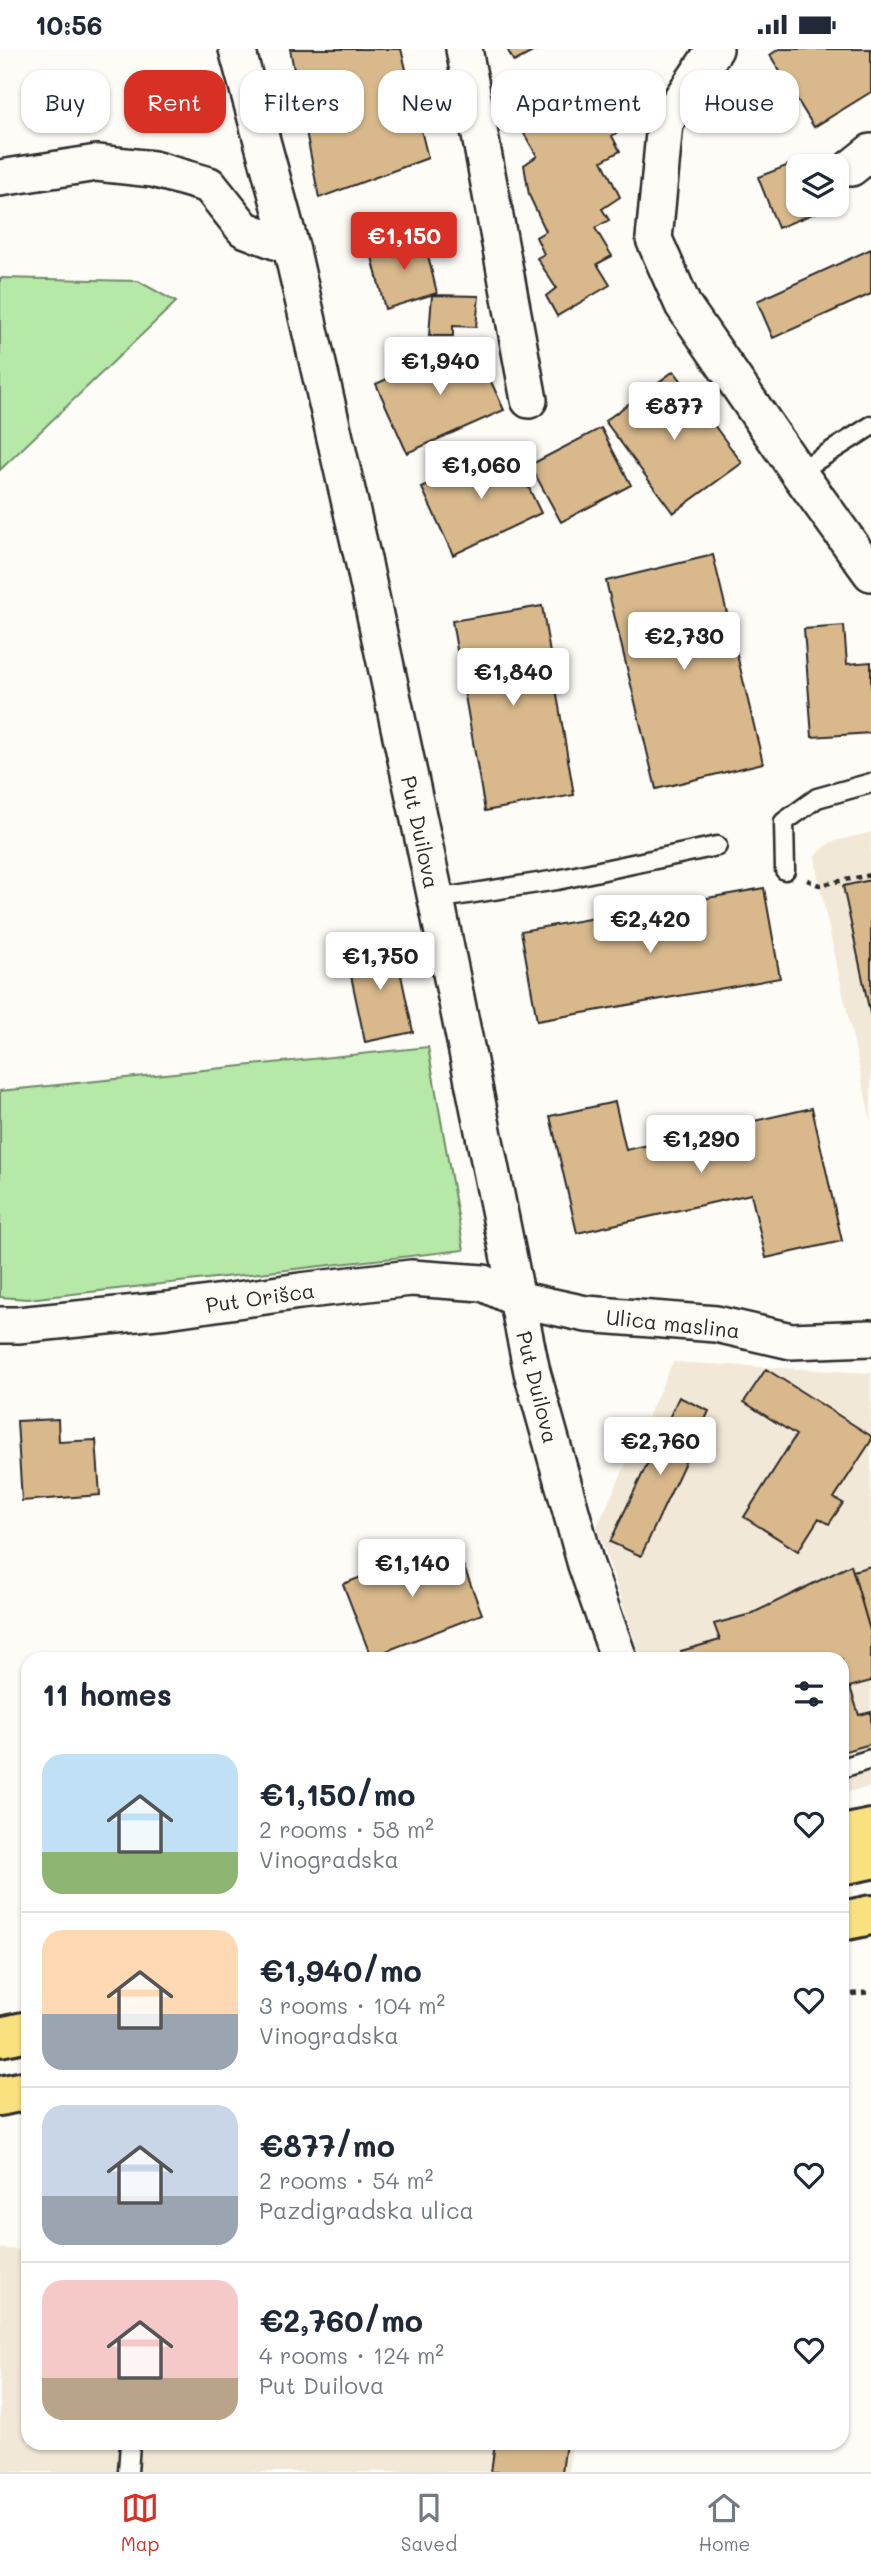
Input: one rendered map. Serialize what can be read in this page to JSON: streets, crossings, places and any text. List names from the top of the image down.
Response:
{
  "streets": {
    "street": ["Put Duilova", "Put Orišca", "Ulica maslina"]
  },
  "crossings": [
    ["Put Duilova", "Put Orišca"],
    ["Put Duilova", "Ulica maslina"],
    ["Put Orišca", "Ulica maslina"]
  ],
  "page": {
    "status": "10:56",
    "chip": [
      "Buy",
      "Rent",
      "Filters",
      "New",
      "Apartment",
      "House"
    ],
    "price": [
      "€1,150",
      "€1,940",
      "€877",
      "€1,060",
      "€2,730",
      "€1,840",
      "€2,420",
      "€1,750",
      "€1,290",
      "€2,760",
      "€1,140"
    ],
    "heading": "11 homes",
    "list": [
      {
        "name": "€1,150/mo",
        "note": "2 rooms · 58 m² · Vinogradska"
      },
      {
        "name": "€1,940/mo",
        "note": "3 rooms · 104 m² · Vinogradska"
      },
      {
        "name": "€877/mo",
        "note": "2 rooms · 54 m² · Pazdigradska ulica"
      },
      {
        "name": "€2,760/mo",
        "note": "4 rooms · 124 m² · Put Duilova"
      }
    ],
    "tabs": ["Map", "Saved", "Home"]
  }
}
